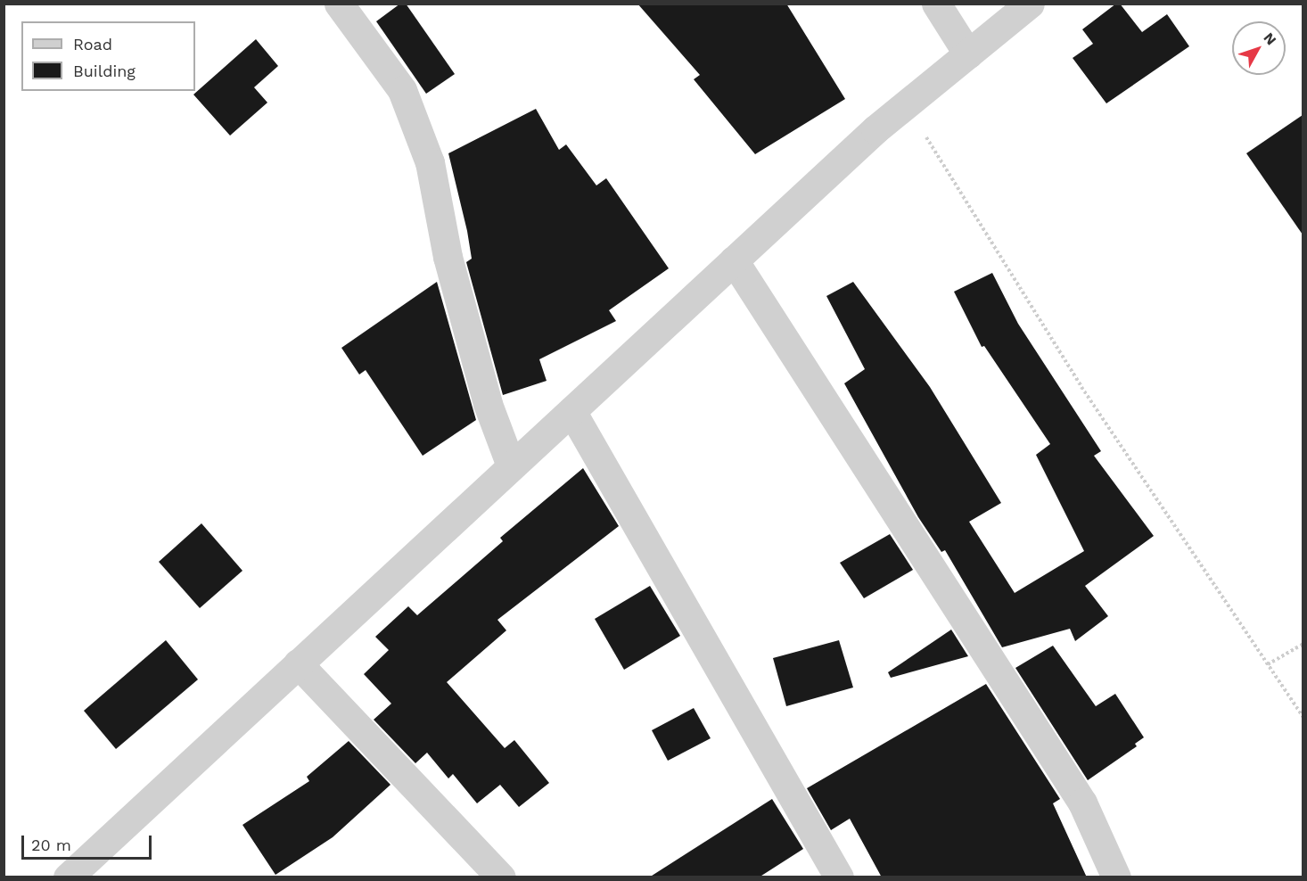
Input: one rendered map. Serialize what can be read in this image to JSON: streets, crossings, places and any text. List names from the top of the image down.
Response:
{
  "legend": ["Road", "Building"],
  "scale_bar": "20 m",
  "north": "top right"
}
